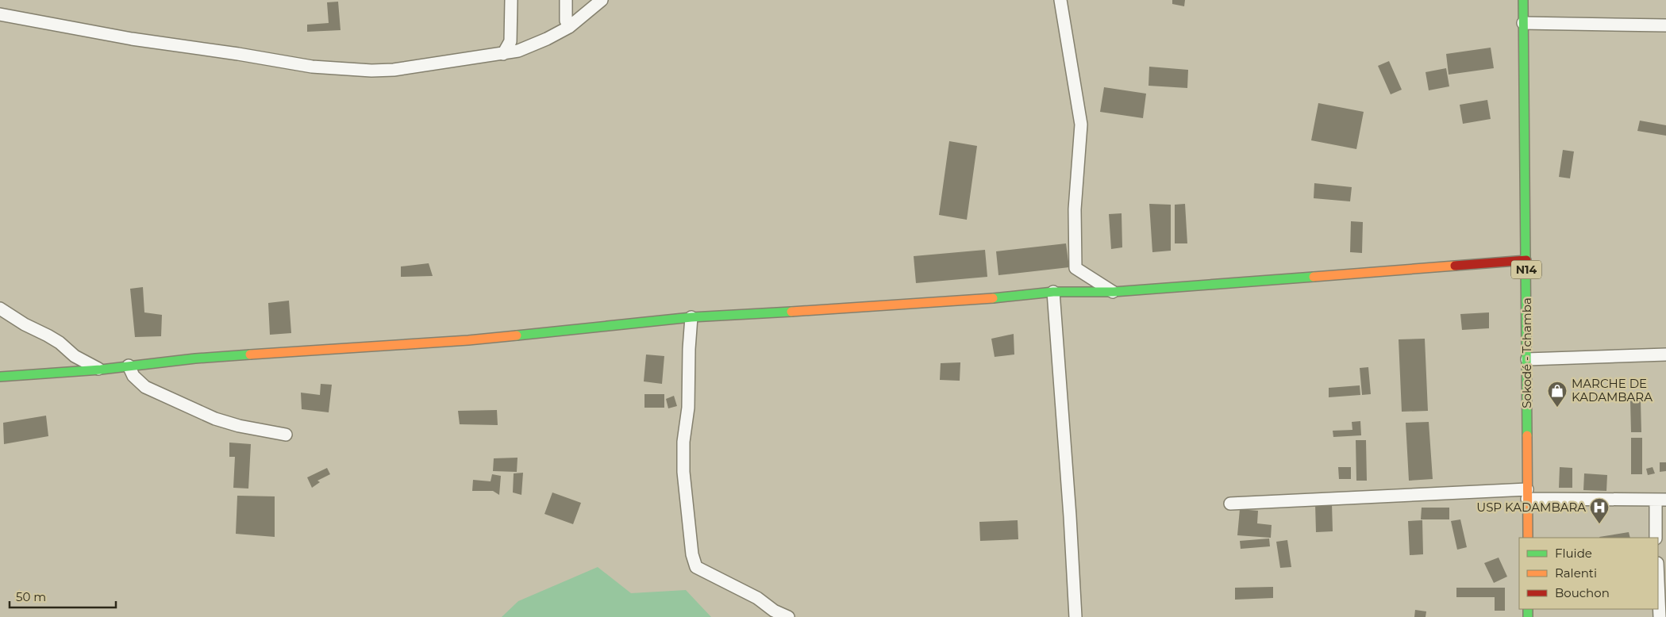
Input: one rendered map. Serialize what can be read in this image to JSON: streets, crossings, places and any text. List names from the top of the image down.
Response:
{
  "streets": {
    "main road": ["N14", "Sokodé - Tchamba"]
  },
  "places": {
    "shop": ["MARCHE DE KADAMBARA"],
    "hospital": ["USP KADAMBARA"]
  },
  "legend": ["Fluide", "Ralenti", "Bouchon"],
  "scale_bar": "50 m"
}
